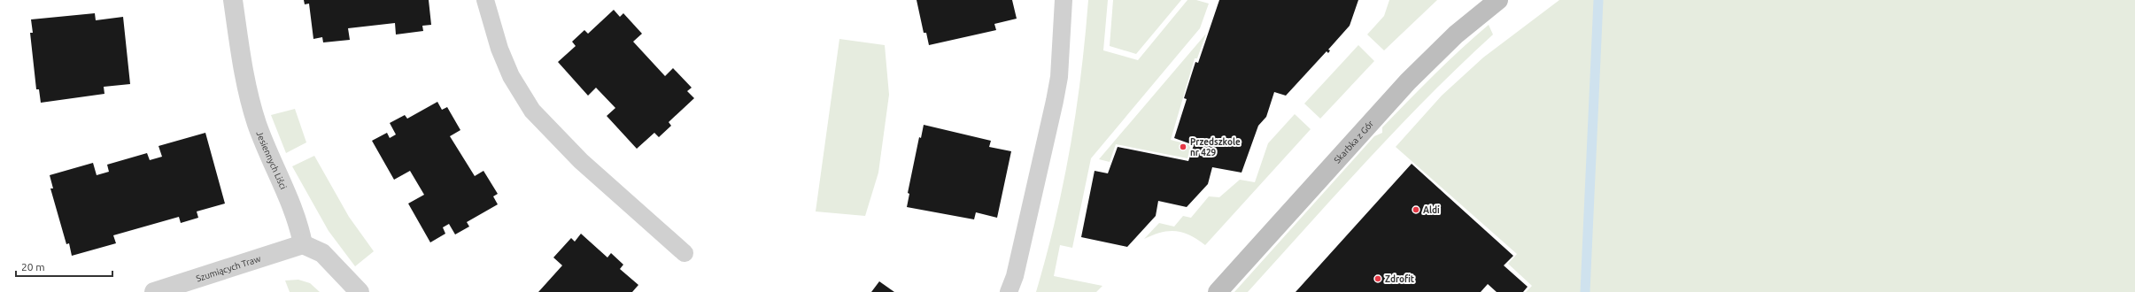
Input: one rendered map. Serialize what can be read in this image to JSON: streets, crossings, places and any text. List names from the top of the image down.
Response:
{
  "streets": {
    "street": ["Skarbka z Gór", "Jesiennych Liści", "Szumiących Traw"]
  },
  "crossings": [
    ["Jesiennych Liści", "Szumiących Traw"]
  ],
  "places": ["Przedszkole nr 429", "Aldi", "Zdrofit"],
  "scale_bar": "20 m"
}
